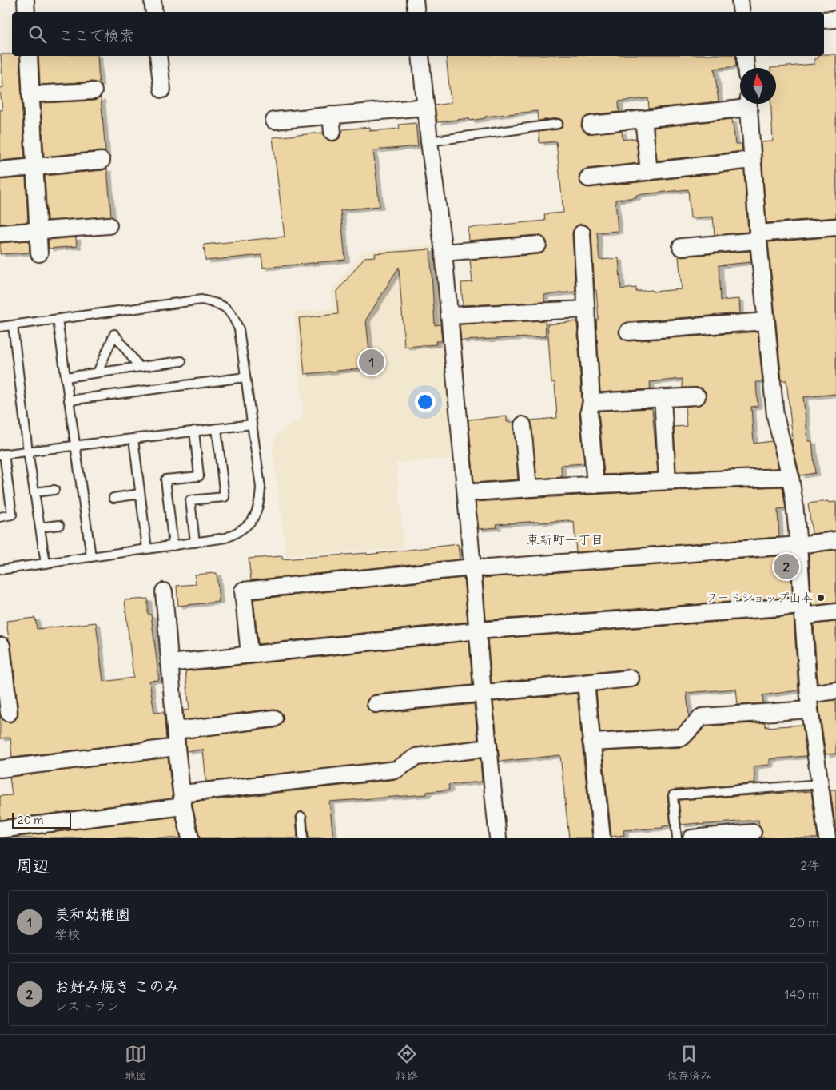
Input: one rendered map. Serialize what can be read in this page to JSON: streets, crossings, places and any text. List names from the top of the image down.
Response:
{
  "districts": ["東新町一丁目"],
  "places": ["フードショップ山本"],
  "scale_bar": "20 m",
  "north": "top",
  "page": {
    "search": "ここで検索",
    "pins": ["1", "2"],
    "scale": "20 m",
    "heading": ["周辺", "2件"],
    "list": [
      {
        "mark": "1",
        "name": "美和幼稚園",
        "note": "学校",
        "value": "20 m"
      },
      {
        "mark": "2",
        "name": "お好み焼き このみ",
        "note": "レストラン",
        "value": "140 m"
      }
    ],
    "nav": ["地図", "経路", "保存済み"]
  }
}
